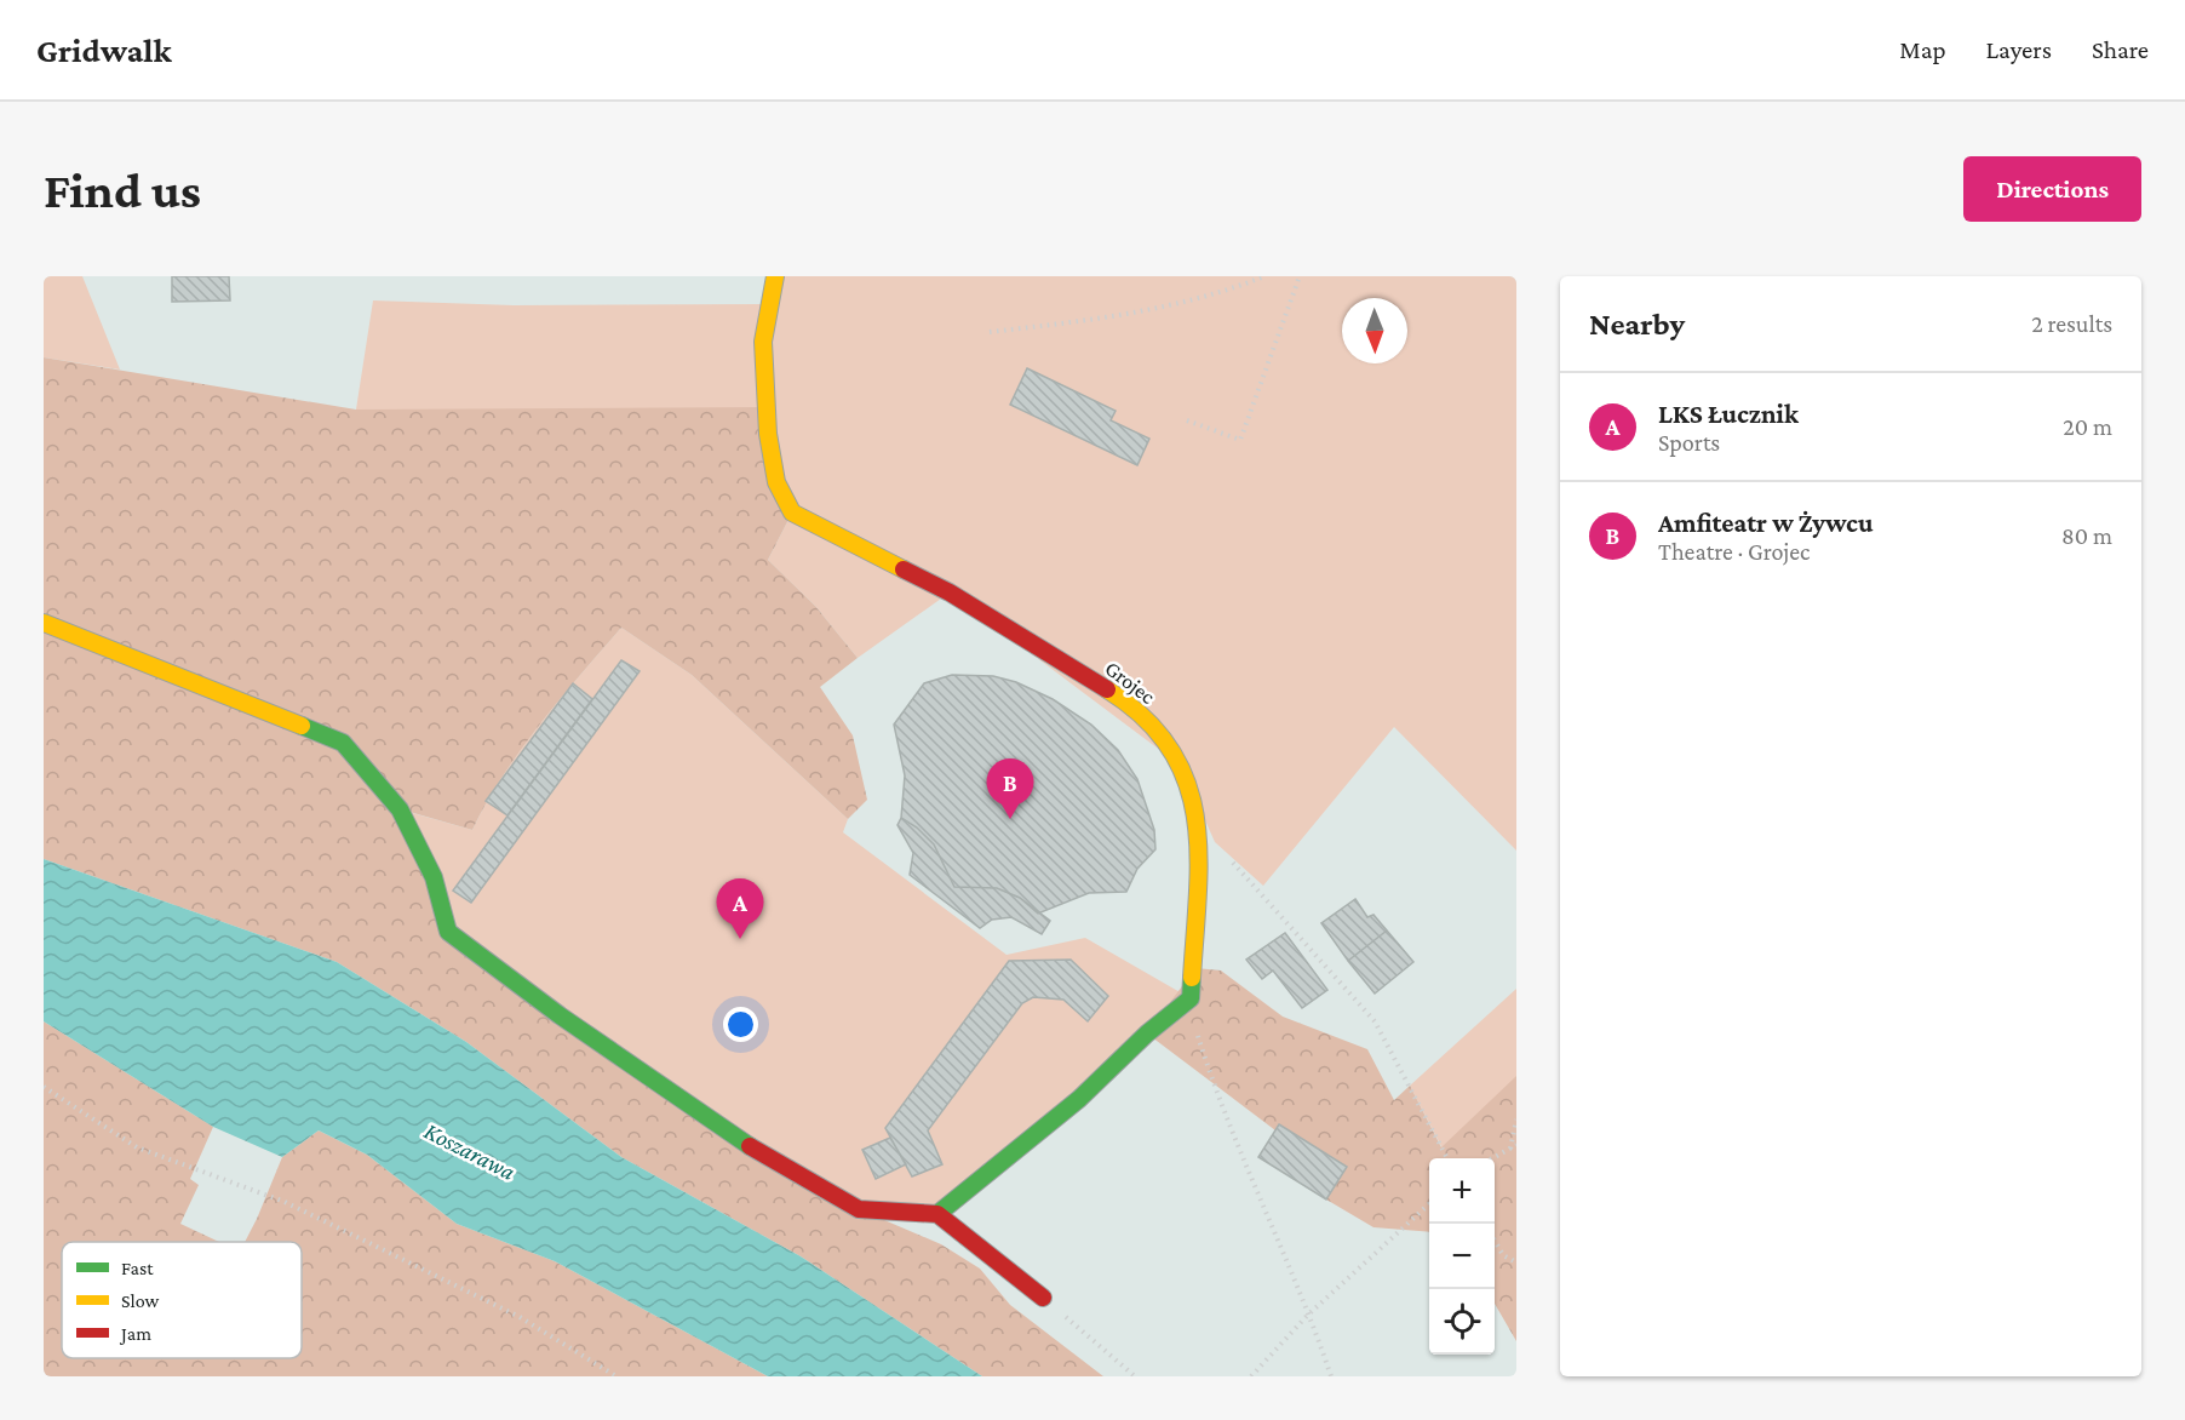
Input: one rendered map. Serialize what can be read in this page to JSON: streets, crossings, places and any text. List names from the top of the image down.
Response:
{
  "streets": {
    "street": ["Grojec"]
  },
  "water": ["Koszarawa"],
  "legend": ["Fast", "Slow", "Jam"],
  "north": "bottom",
  "page": {
    "header": "Gridwalk",
    "nav": ["Map", "Layers", "Share"],
    "buttons": "Directions",
    "title": "Find us",
    "heading": ["Nearby", "2 results"],
    "list": [
      {
        "mark": "A",
        "name": "LKS Łucznik",
        "note": "Sports",
        "value": "20 m"
      },
      {
        "mark": "B",
        "name": "Amfiteatr w Żywcu",
        "note": "Theatre · Grojec",
        "value": "80 m"
      }
    ],
    "pins": ["B", "A"],
    "map_buttons": ["+", "−"]
  }
}
